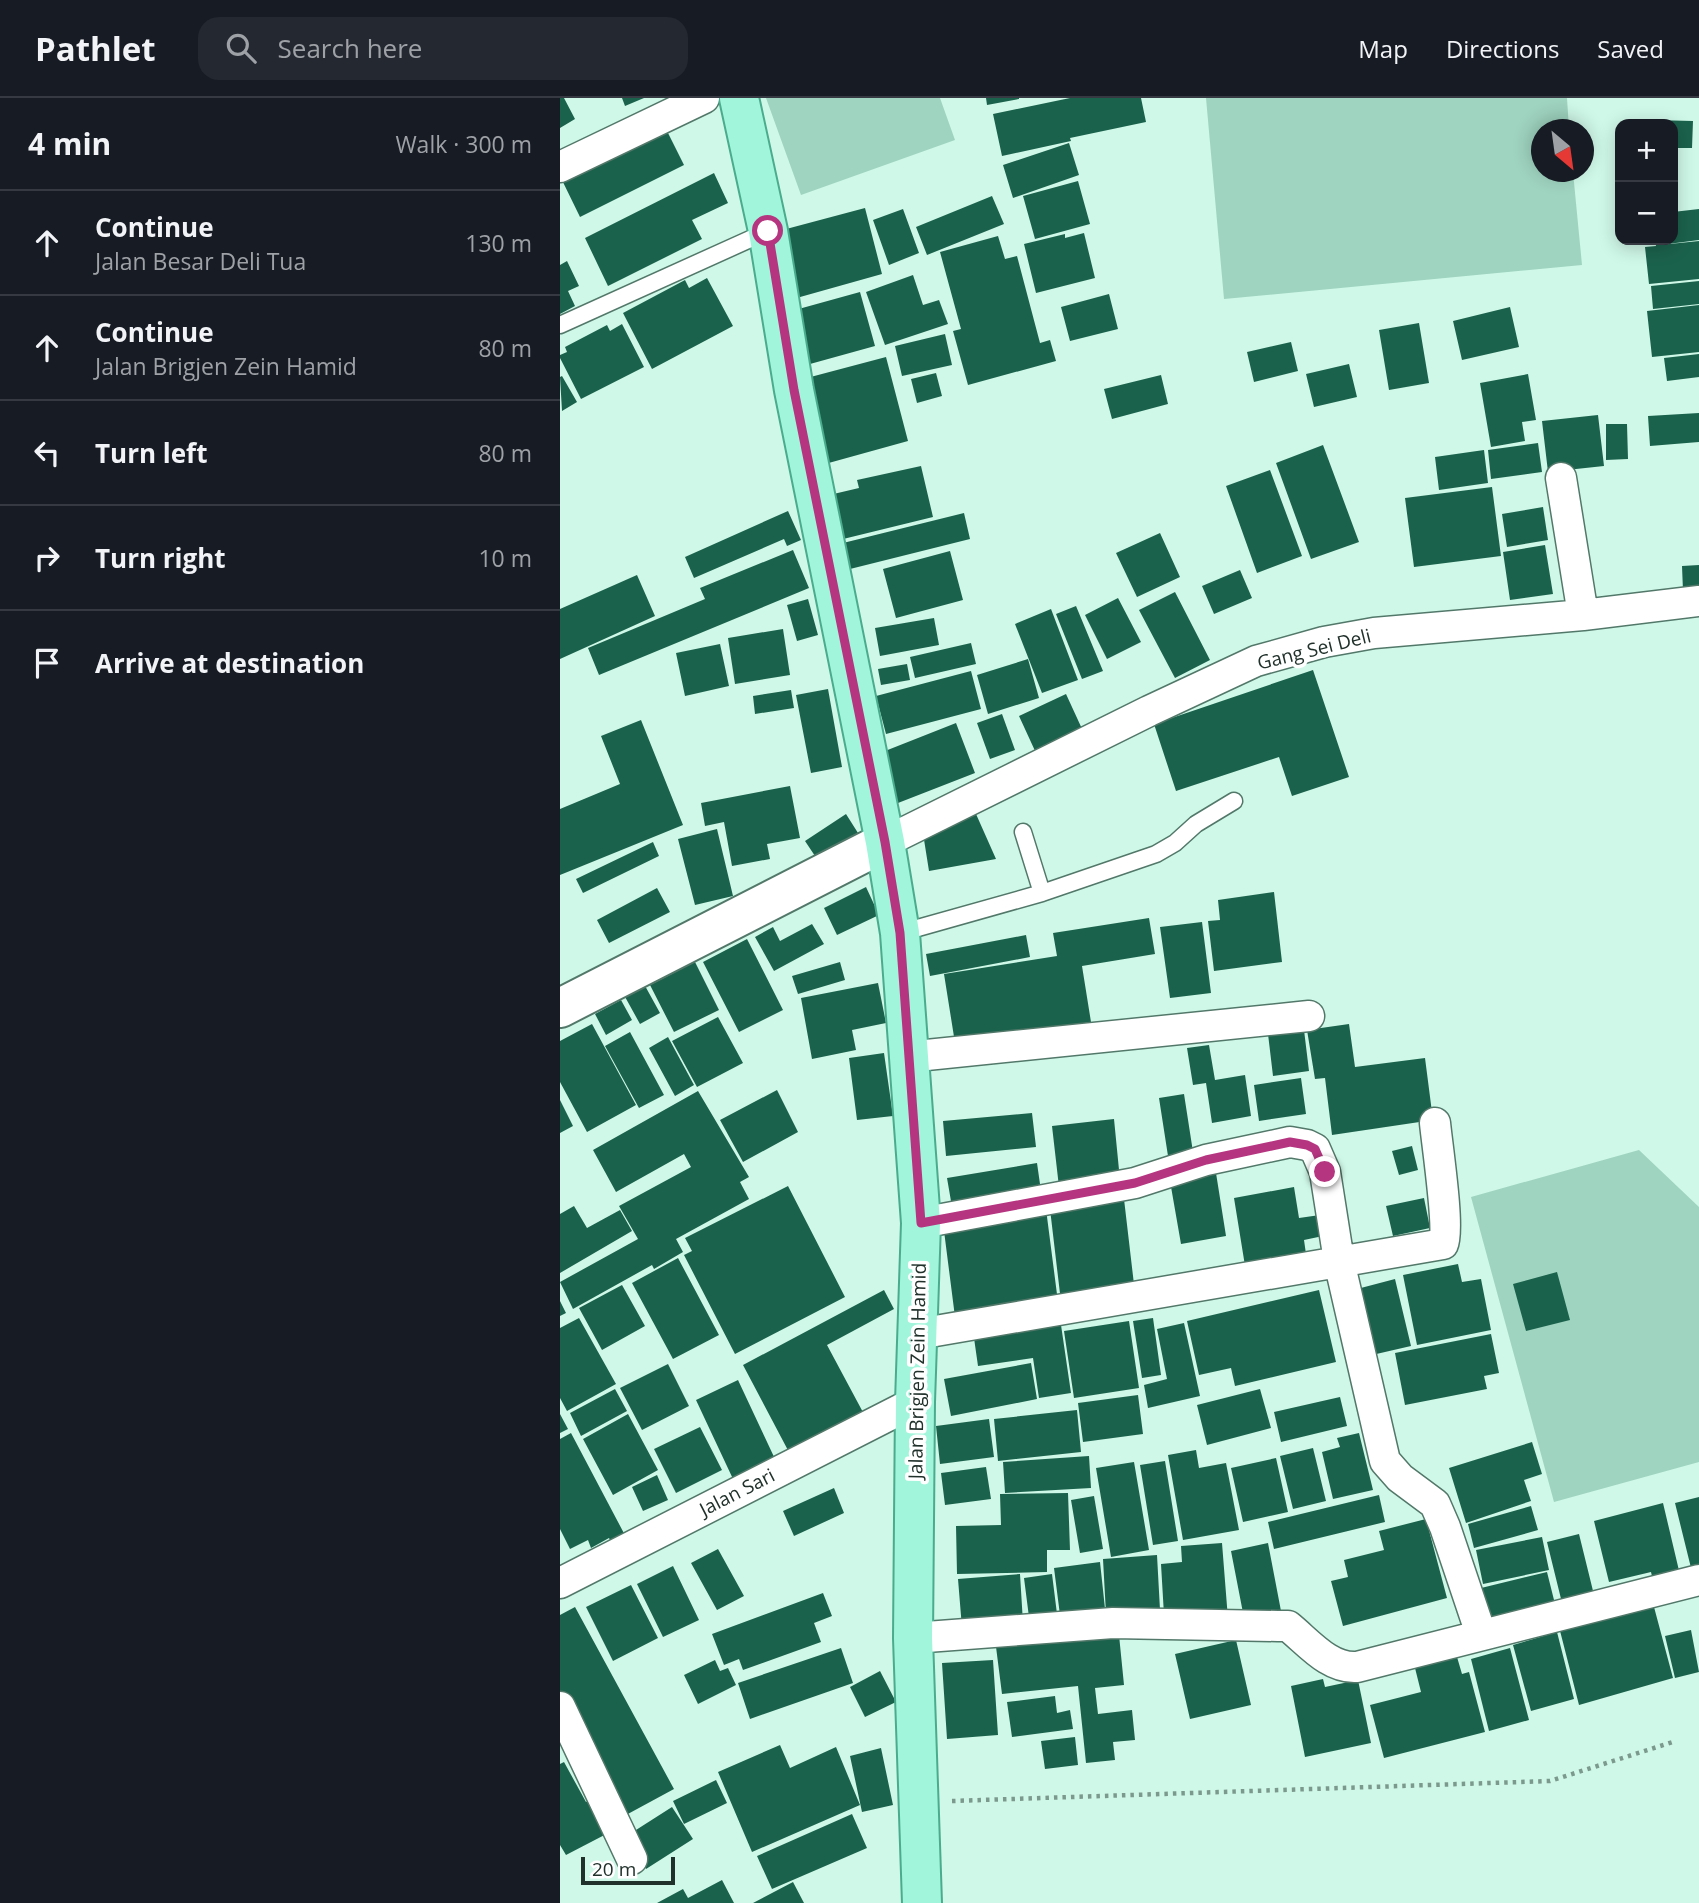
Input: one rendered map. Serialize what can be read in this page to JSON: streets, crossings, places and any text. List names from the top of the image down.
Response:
{
  "streets": {
    "main road": ["Jalan Brigjen Zein Hamid"],
    "street": ["Gang Sei Deli", "Jalan Sari"]
  },
  "crossings": [
    ["Gang Sei Deli", "Jalan Brigjen Zein Hamid"],
    ["Jalan Brigjen Zein Hamid", "Jalan Sari"]
  ],
  "scale_bar": "20 m",
  "north": "bottom right",
  "page": {
    "header": "Pathlet",
    "search": "Search here",
    "nav": ["Map", "Directions", "Saved"],
    "heading": ["4 min", "Walk · 300 m"],
    "map_buttons": ["+", "−"],
    "list": [
      ["Continue", "Jalan Besar Deli Tua", "130 m"],
      ["Continue", "Jalan Brigjen Zein Hamid", "80 m"],
      ["Turn left", "80 m"],
      ["Turn right", "10 m"],
      "Arrive at destination"
    ],
    "scale": "20 m"
  }
}
